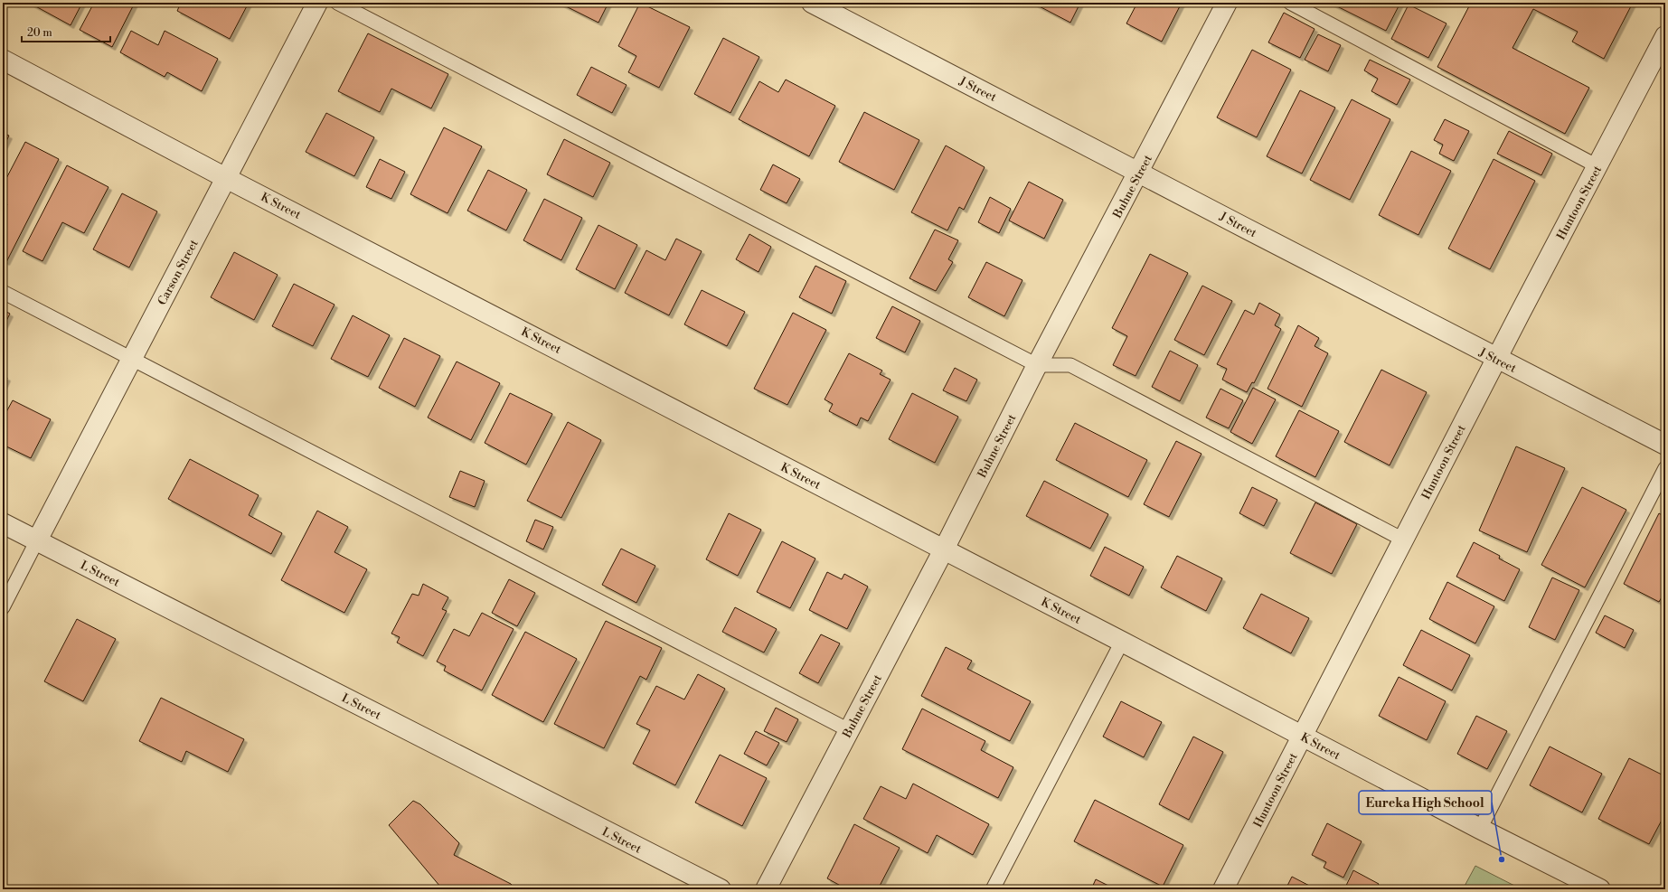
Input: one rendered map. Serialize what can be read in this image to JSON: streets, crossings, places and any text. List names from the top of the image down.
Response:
{
  "streets": {
    "street": [
      "J Street",
      "Buhne Street",
      "Huntoon Street",
      "K Street",
      "Carson Street",
      "L Street"
    ]
  },
  "crossings": [
    ["J Street", "Buhne Street"],
    ["J Street", "Huntoon Street"],
    ["Buhne Street", "K Street"],
    ["Huntoon Street", "K Street"],
    ["K Street", "Carson Street"],
    ["Carson Street", "L Street"]
  ],
  "places": ["Eureka High School"],
  "scale_bar": "20 m"
}
